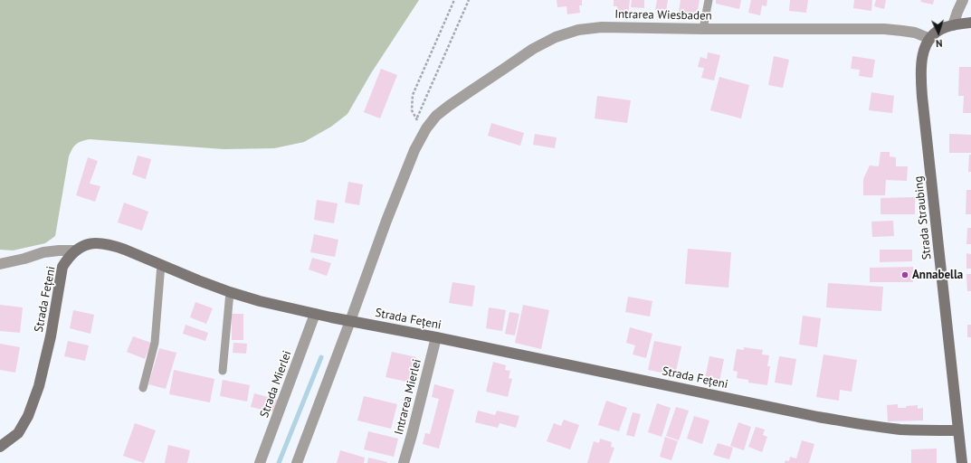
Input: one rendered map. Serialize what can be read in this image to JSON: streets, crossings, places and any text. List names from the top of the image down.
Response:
{
  "streets": {
    "street": [
      "Intrarea Wiesbaden",
      "Strada Straubing",
      "Strada Fețeni",
      "Strada Mierlei",
      "Intrarea Mierlei"
    ]
  },
  "crossings": [
    ["Intrarea Wiesbaden", "Strada Straubing"],
    ["Intrarea Wiesbaden", "Strada Fețeni"],
    ["Strada Straubing", "Strada Fețeni"],
    ["Strada Fețeni", "Strada Mierlei"],
    ["Strada Fețeni", "Intrarea Mierlei"]
  ],
  "places": ["Annabella"],
  "north": "bottom"
}
